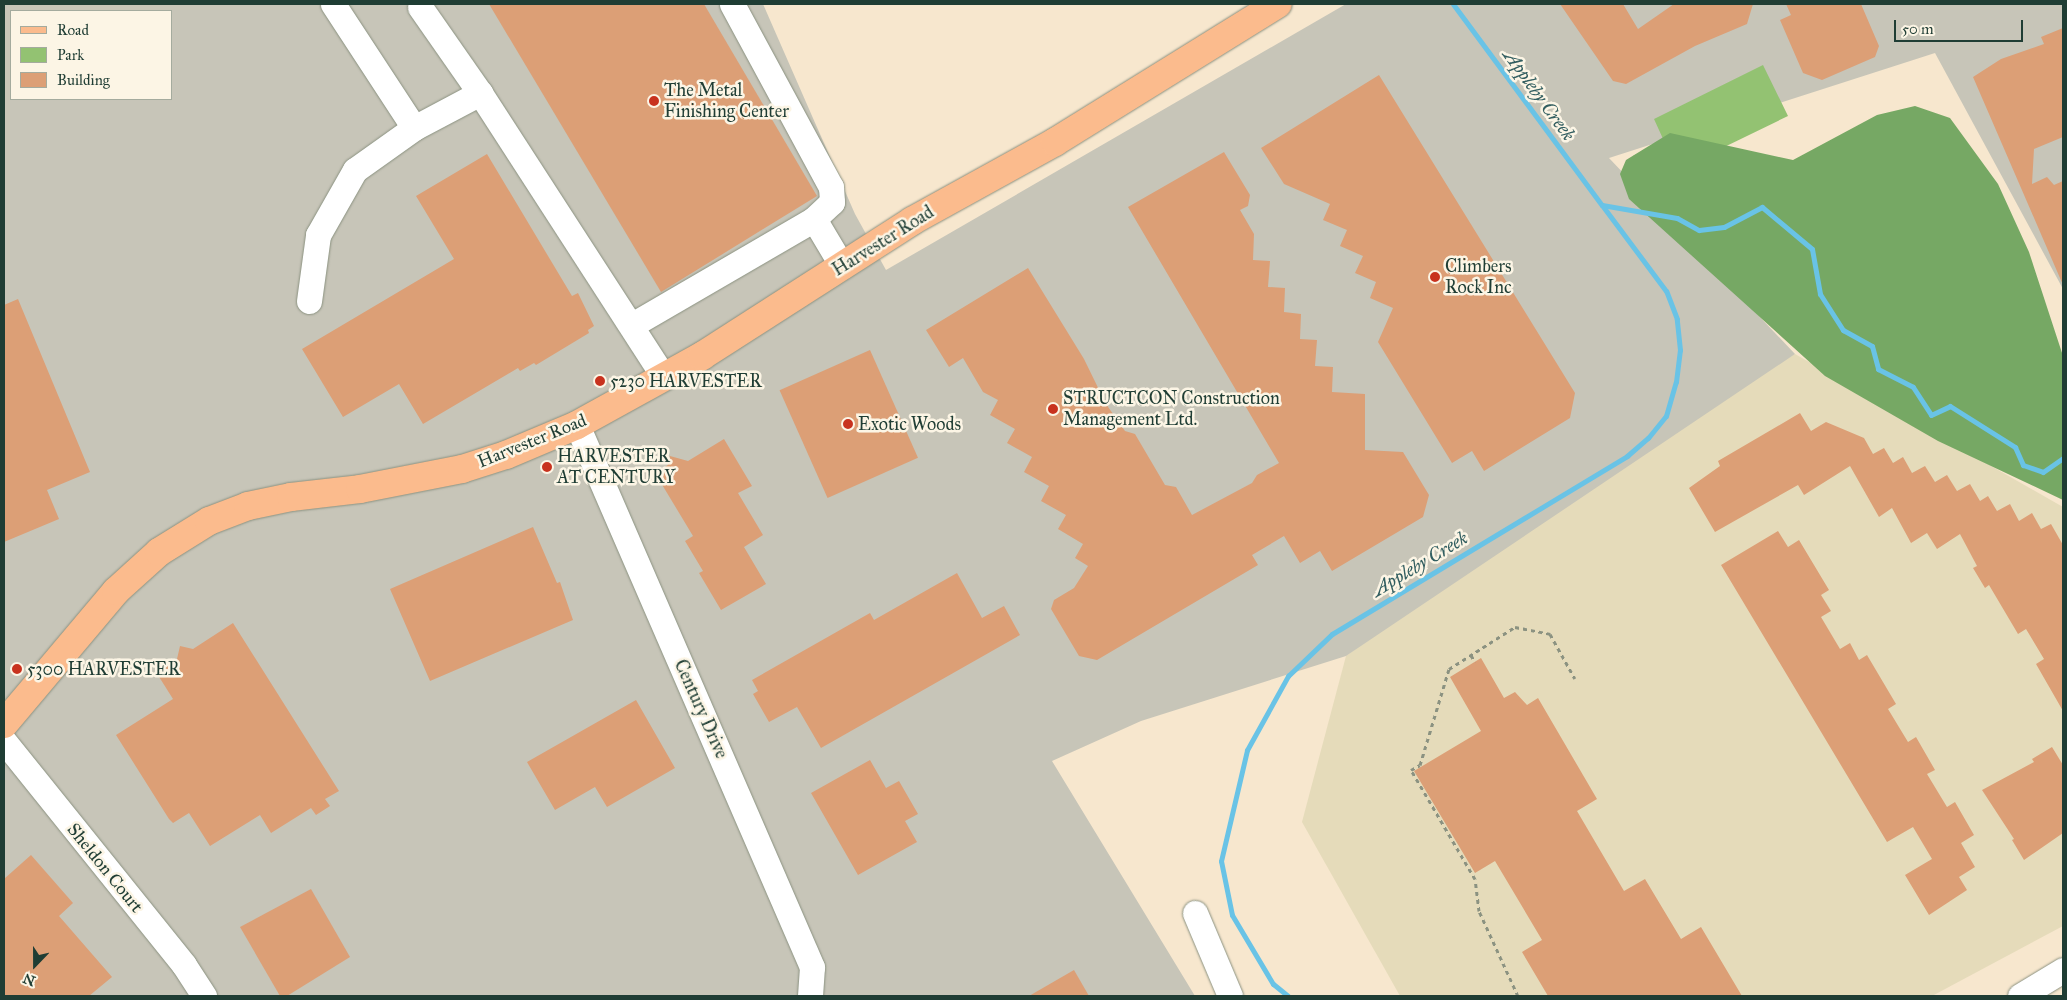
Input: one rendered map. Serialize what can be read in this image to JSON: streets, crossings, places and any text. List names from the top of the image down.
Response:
{
  "streets": {
    "main road": ["Harvester Road"],
    "street": ["Century Drive", "Sheldon Court"]
  },
  "crossings": [
    ["Harvester Road", "Century Drive"]
  ],
  "water": ["Appleby Creek"],
  "places": [
    "The Metal Finishing Center",
    "Climbers Rock Inc",
    "5230 HARVESTER",
    "STRUCTCON Construction Management Ltd.",
    "Exotic Woods",
    "HARVESTER AT CENTURY",
    "5300 HARVESTER"
  ],
  "legend": ["Road", "Park", "Building"],
  "scale_bar": "50 m",
  "north": "bottom"
}
